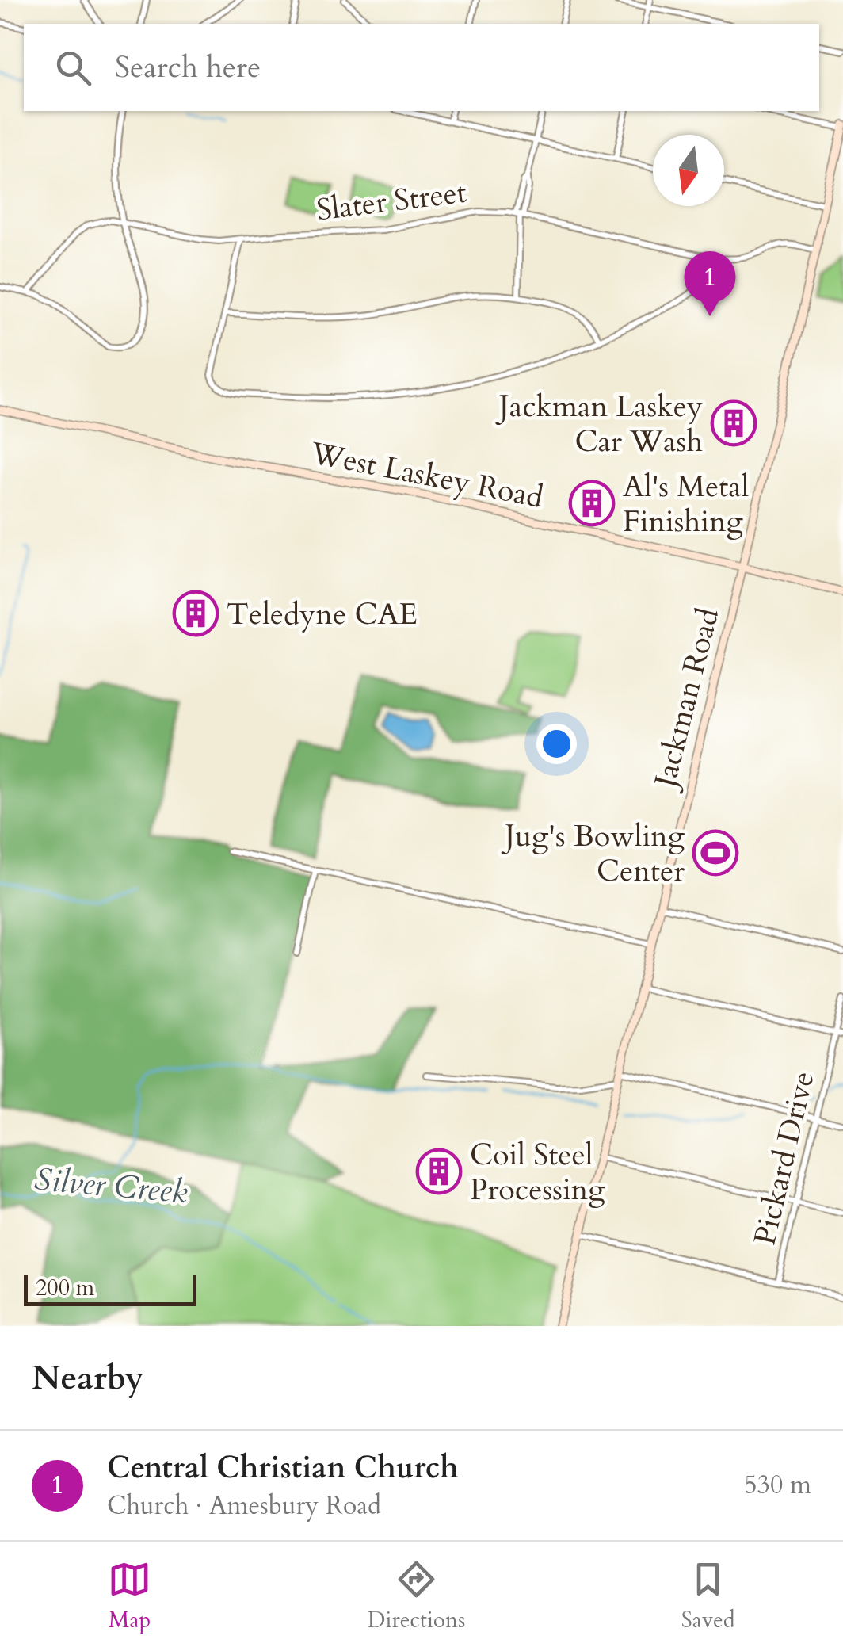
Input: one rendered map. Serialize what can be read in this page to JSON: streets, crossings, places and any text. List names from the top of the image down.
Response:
{
  "streets": {
    "main road": ["West Laskey Road", "Jackman Road"],
    "street": ["Slater Street", "Pickard Drive"]
  },
  "crossings": [
    ["Slater Street", "Jackman Road"],
    ["West Laskey Road", "Jackman Road"]
  ],
  "water": ["Silver Creek"],
  "places": {
    "building": [
      "Jackman Laskey Car Wash",
      "Al's Metal Finishing",
      "Teledyne CAE",
      "Coil Steel Processing"
    ],
    "sports": ["Jug's Bowling Center"]
  },
  "scale_bar": "200 m",
  "north": "bottom",
  "page": {
    "search": "Search here",
    "pins": "1",
    "scale": "200 m",
    "heading": "Nearby",
    "list": [
      {
        "mark": "1",
        "name": "Central Christian Church",
        "note": "Church · Amesbury Road",
        "value": "530 m"
      }
    ],
    "nav": ["Map", "Directions", "Saved"]
  }
}
